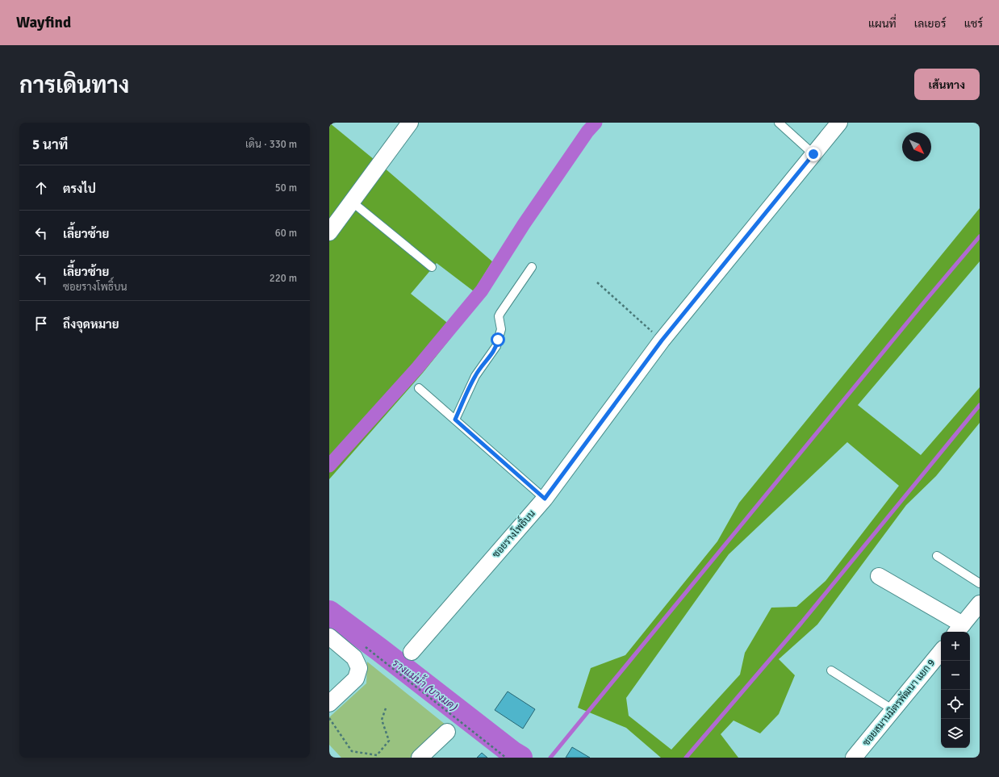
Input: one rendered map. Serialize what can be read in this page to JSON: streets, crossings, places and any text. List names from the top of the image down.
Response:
{
  "streets": {
    "street": ["ซอยรางโพธิ์บน", "ซอยสมานมิตรพัฒนา แยก 9"]
  },
  "water": ["รางแม่น้ำ (บางมด)"],
  "north": "bottom right",
  "page": {
    "header": "Wayfind",
    "nav": ["แผนที่", "เลเยอร์", "แชร์"],
    "title": "การเดินทาง",
    "buttons": "เส้นทาง",
    "heading": ["5 นาที", "เดิน · 330 m"],
    "list": [
      ["ตรงไป", "50 m"],
      ["เลี้ยวซ้าย", "60 m"],
      ["เลี้ยวซ้าย", "ซอยรางโพธิ์บน", "220 m"],
      "ถึงจุดหมาย"
    ],
    "map_buttons": ["+", "−"]
  }
}
